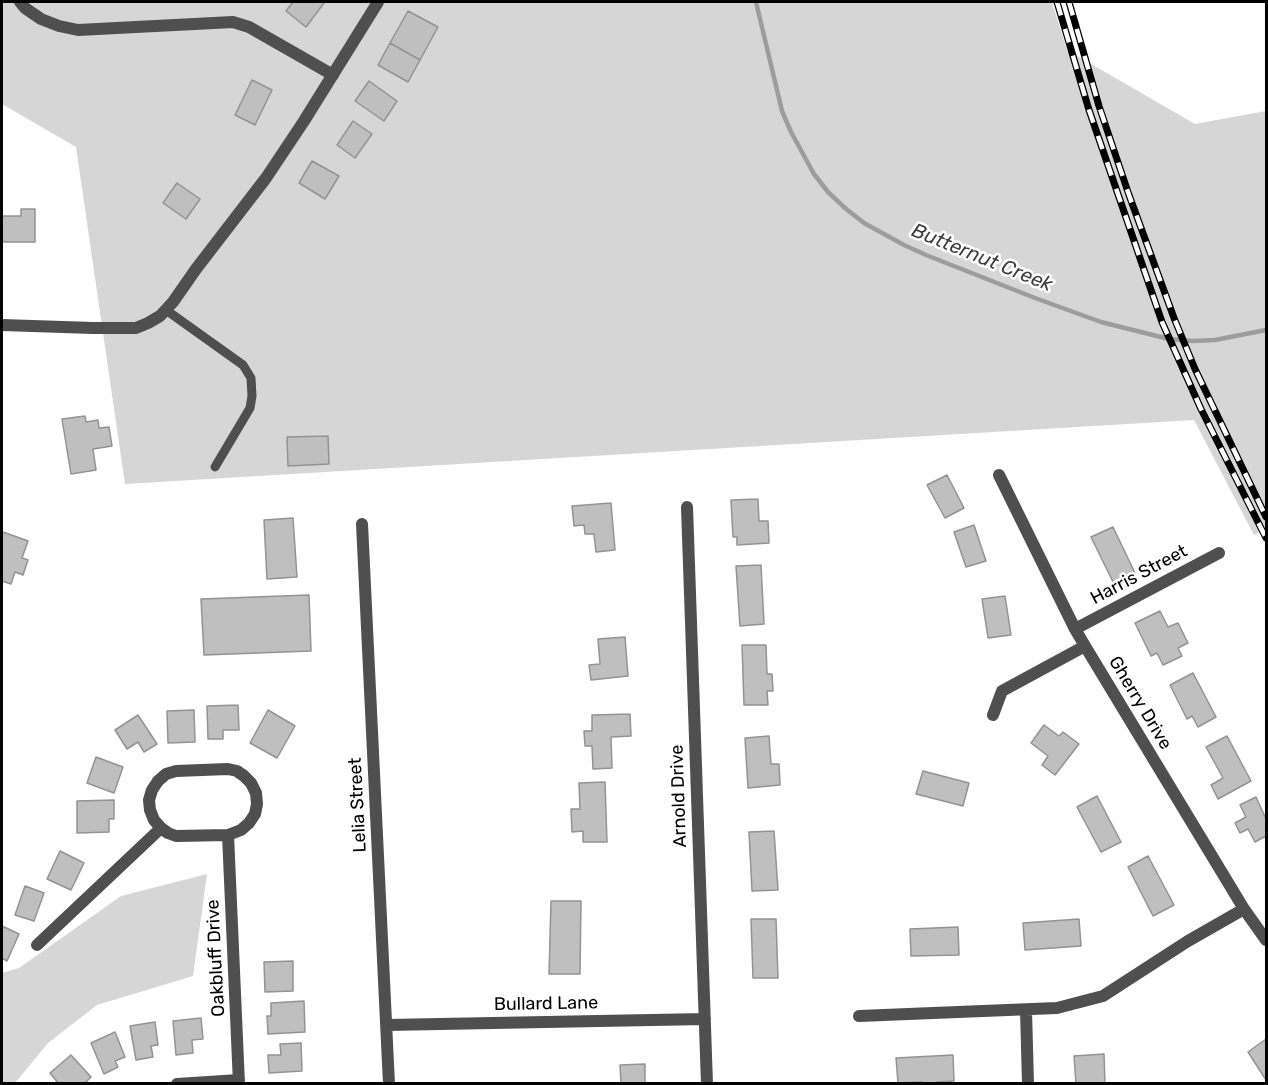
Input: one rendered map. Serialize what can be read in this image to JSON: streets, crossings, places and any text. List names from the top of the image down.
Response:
{
  "streets": {
    "street": [
      "Harris Street",
      "Gherry Drive",
      "Arnold Drive",
      "Lelia Street",
      "Oakbluff Drive",
      "Bullard Lane"
    ]
  },
  "crossings": [
    ["Harris Street", "Gherry Drive"],
    ["Arnold Drive", "Bullard Lane"],
    ["Lelia Street", "Bullard Lane"]
  ],
  "water": ["Butternut Creek"]
}
